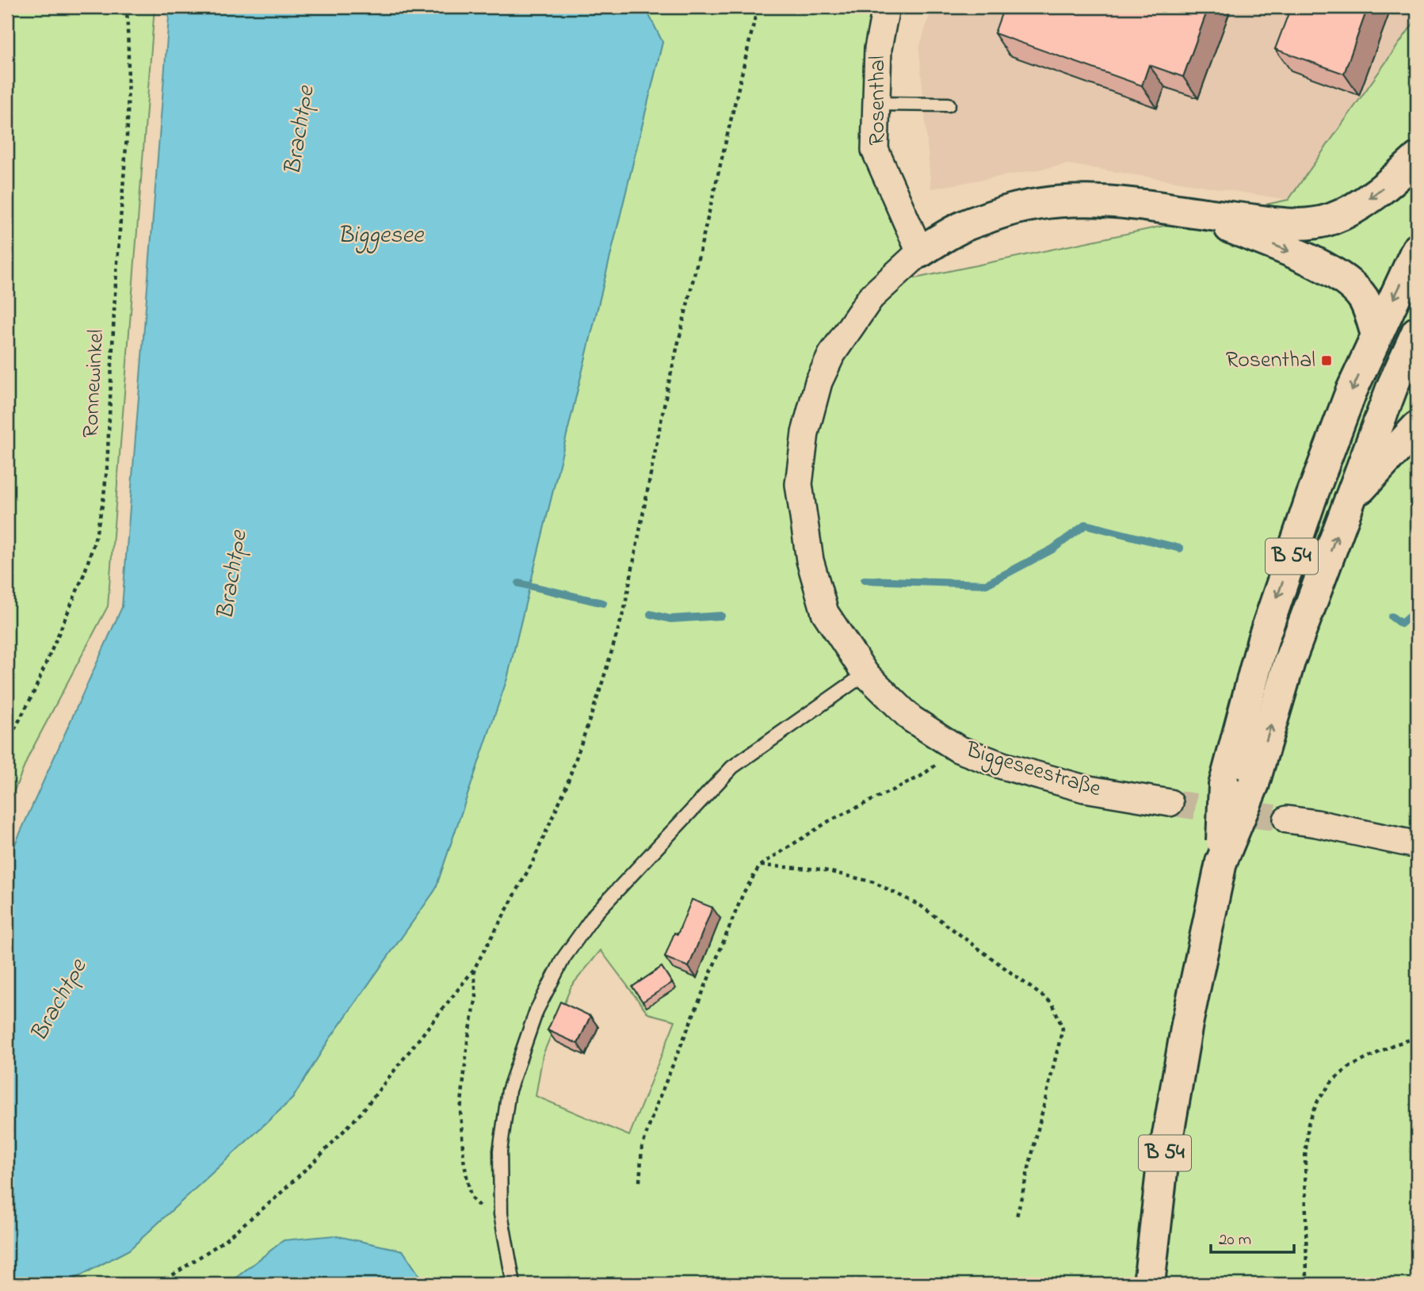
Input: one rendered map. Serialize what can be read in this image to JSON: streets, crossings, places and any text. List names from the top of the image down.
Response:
{
  "streets": {
    "main road": ["B 54"],
    "street": ["Rosenthal", "Biggeseestraße"],
    "path": ["Ronnewinkel"]
  },
  "crossings": [
    ["Rosenthal", "Biggeseestraße"]
  ],
  "water": ["Brachtpe", "Biggesee"],
  "places": {
    "transit": ["Rosenthal"]
  },
  "scale_bar": "20 m"
}
